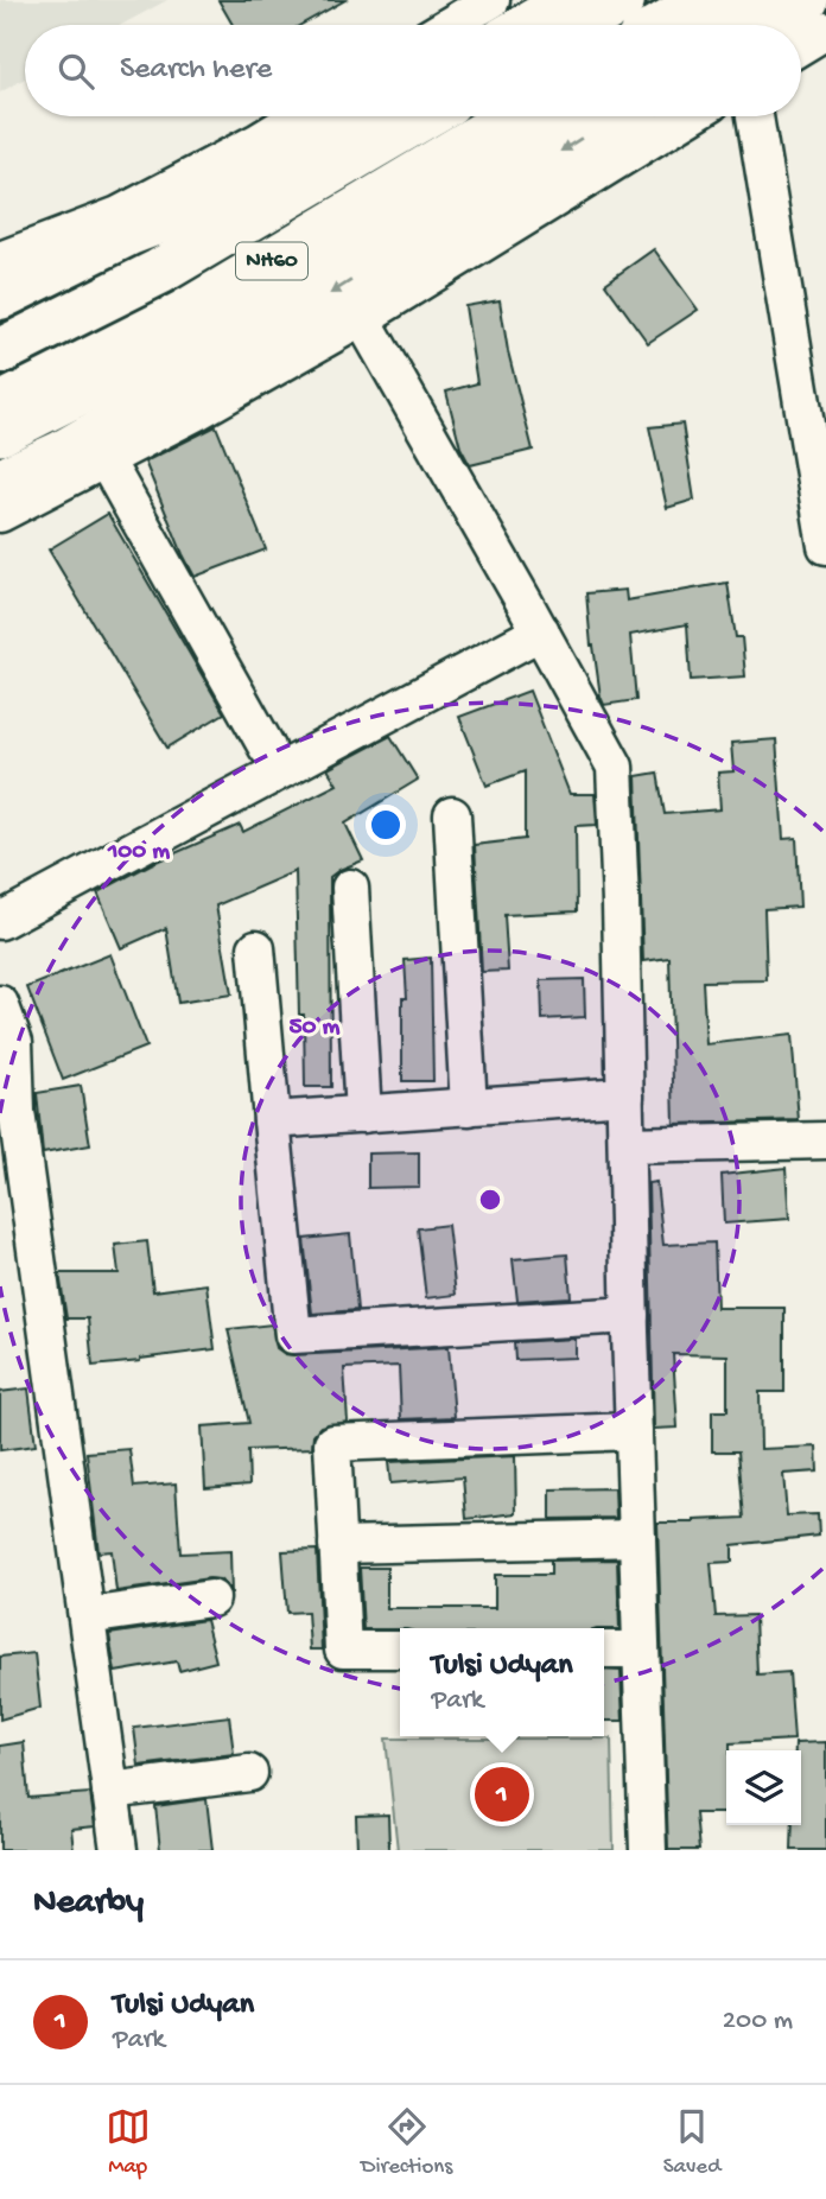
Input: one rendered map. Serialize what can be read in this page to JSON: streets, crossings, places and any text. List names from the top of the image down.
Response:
{
  "streets": {
    "highway": ["NH60"]
  },
  "page": {
    "search": "Search here",
    "popup": ["Tulsi Udyan", "Park"],
    "pins": "1",
    "heading": "Nearby",
    "list": [
      {
        "mark": "1",
        "name": "Tulsi Udyan",
        "note": "Park",
        "value": "200 m"
      }
    ],
    "nav": ["Map", "Directions", "Saved"]
  },
  "rings": ["100 m", "50 m"]
}
